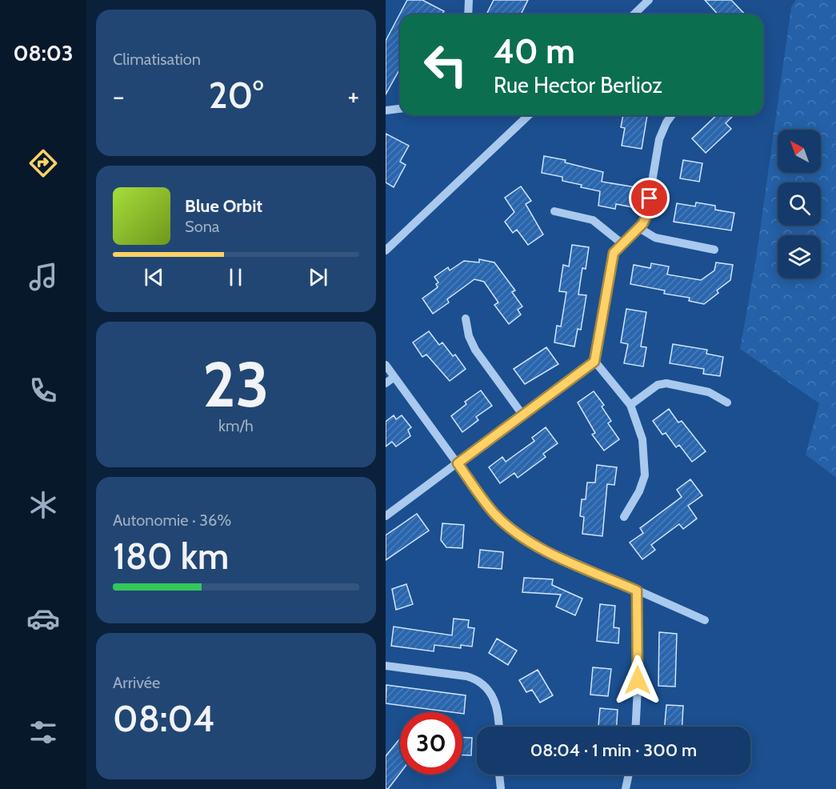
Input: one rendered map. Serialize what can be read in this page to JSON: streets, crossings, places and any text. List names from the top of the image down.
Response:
{
  "north": "top left",
  "page": {
    "tabs": "08:03",
    "tile": [
      "Climatisation",
      ["23", "km/h"],
      ["Autonomie · 36%", "180 km"],
      ["Arrivée", "08:04"]
    ],
    "turn": ["40 m", "Rue Hector Berlioz"],
    "heat": ["−", "20°", "+"],
    "song": ["Blue Orbit", "Sona"],
    "limit": "30",
    "trip": "08:04 · 1 min · 300 m"
  }
}
